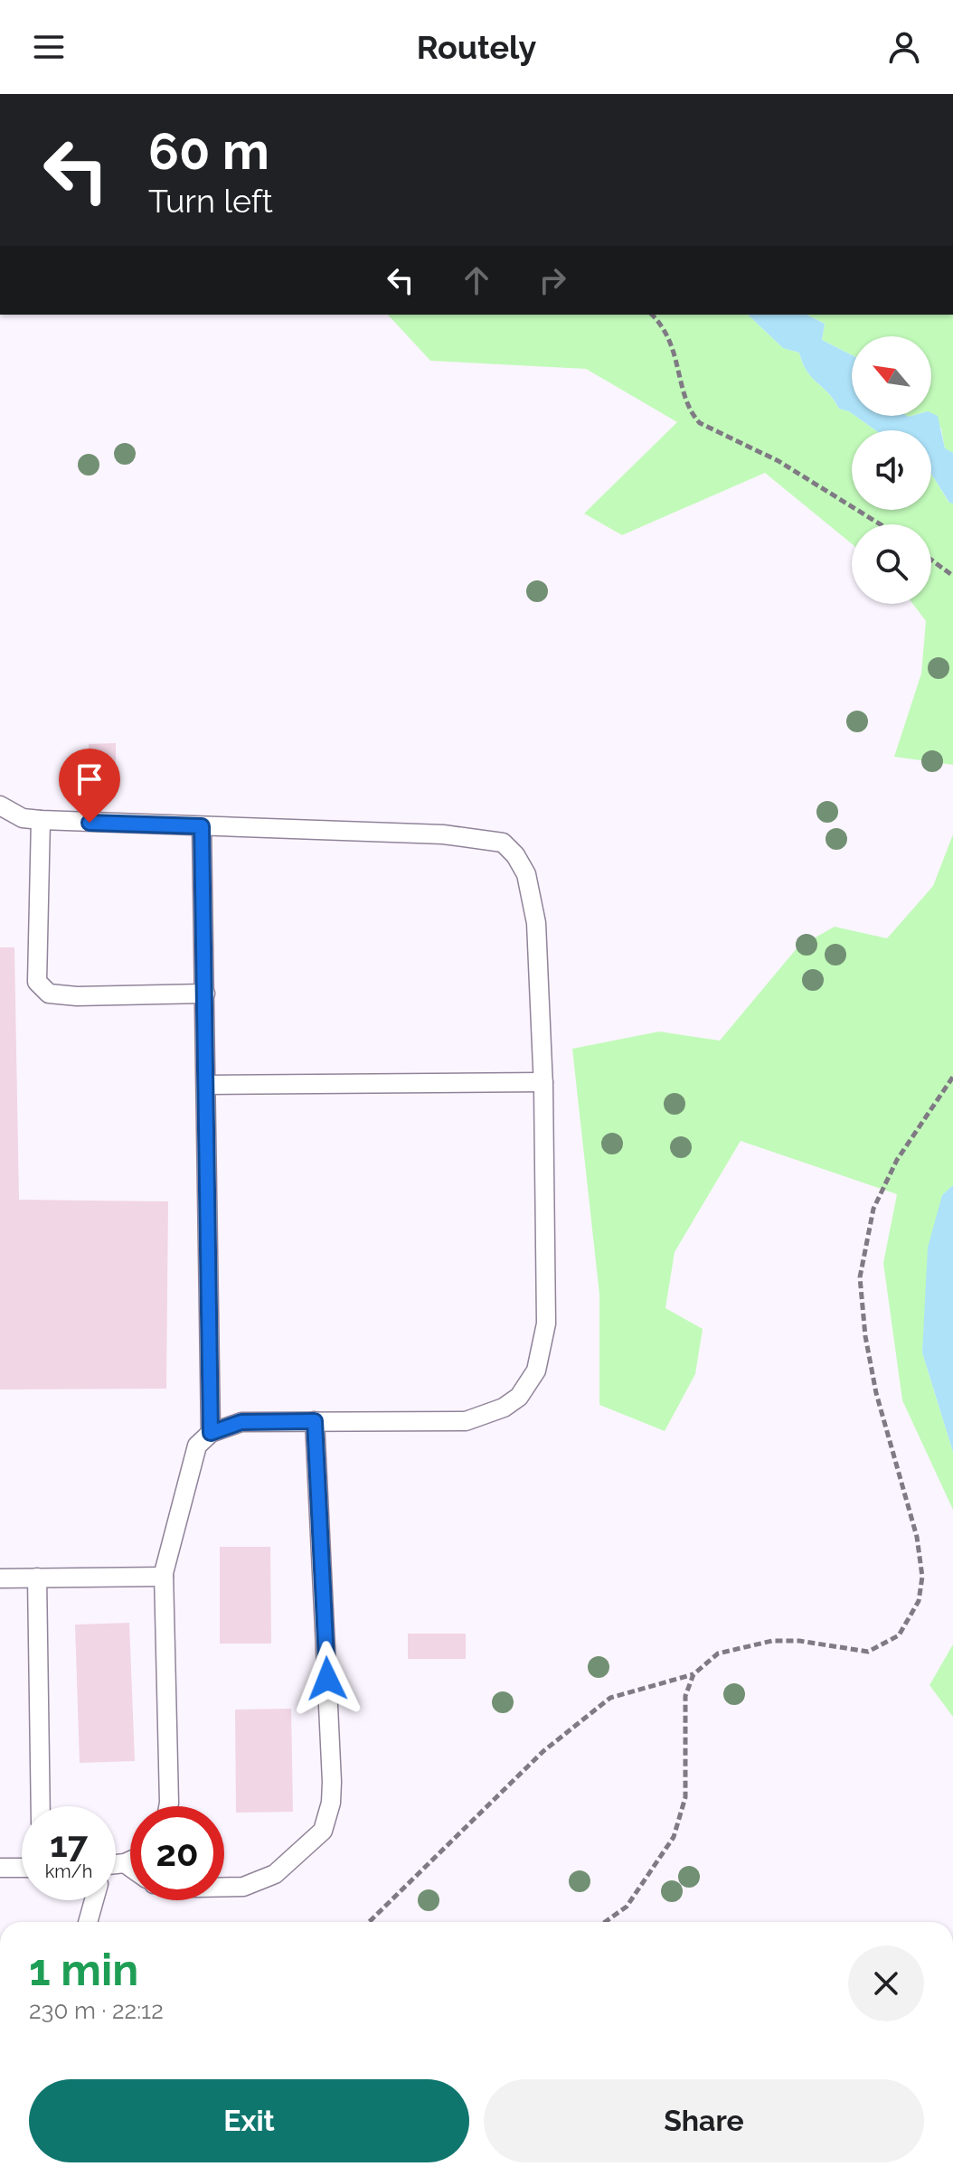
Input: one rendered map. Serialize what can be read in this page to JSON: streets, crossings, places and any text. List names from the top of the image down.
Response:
{
  "north": "top left",
  "page": {
    "header": "Routely",
    "turn": ["60 m", "Turn left"],
    "speed": "17 km/h",
    "limit": "20",
    "heading": ["1 min", "230 m · 22:12"],
    "buttons": ["Exit", "Share"]
  }
}
